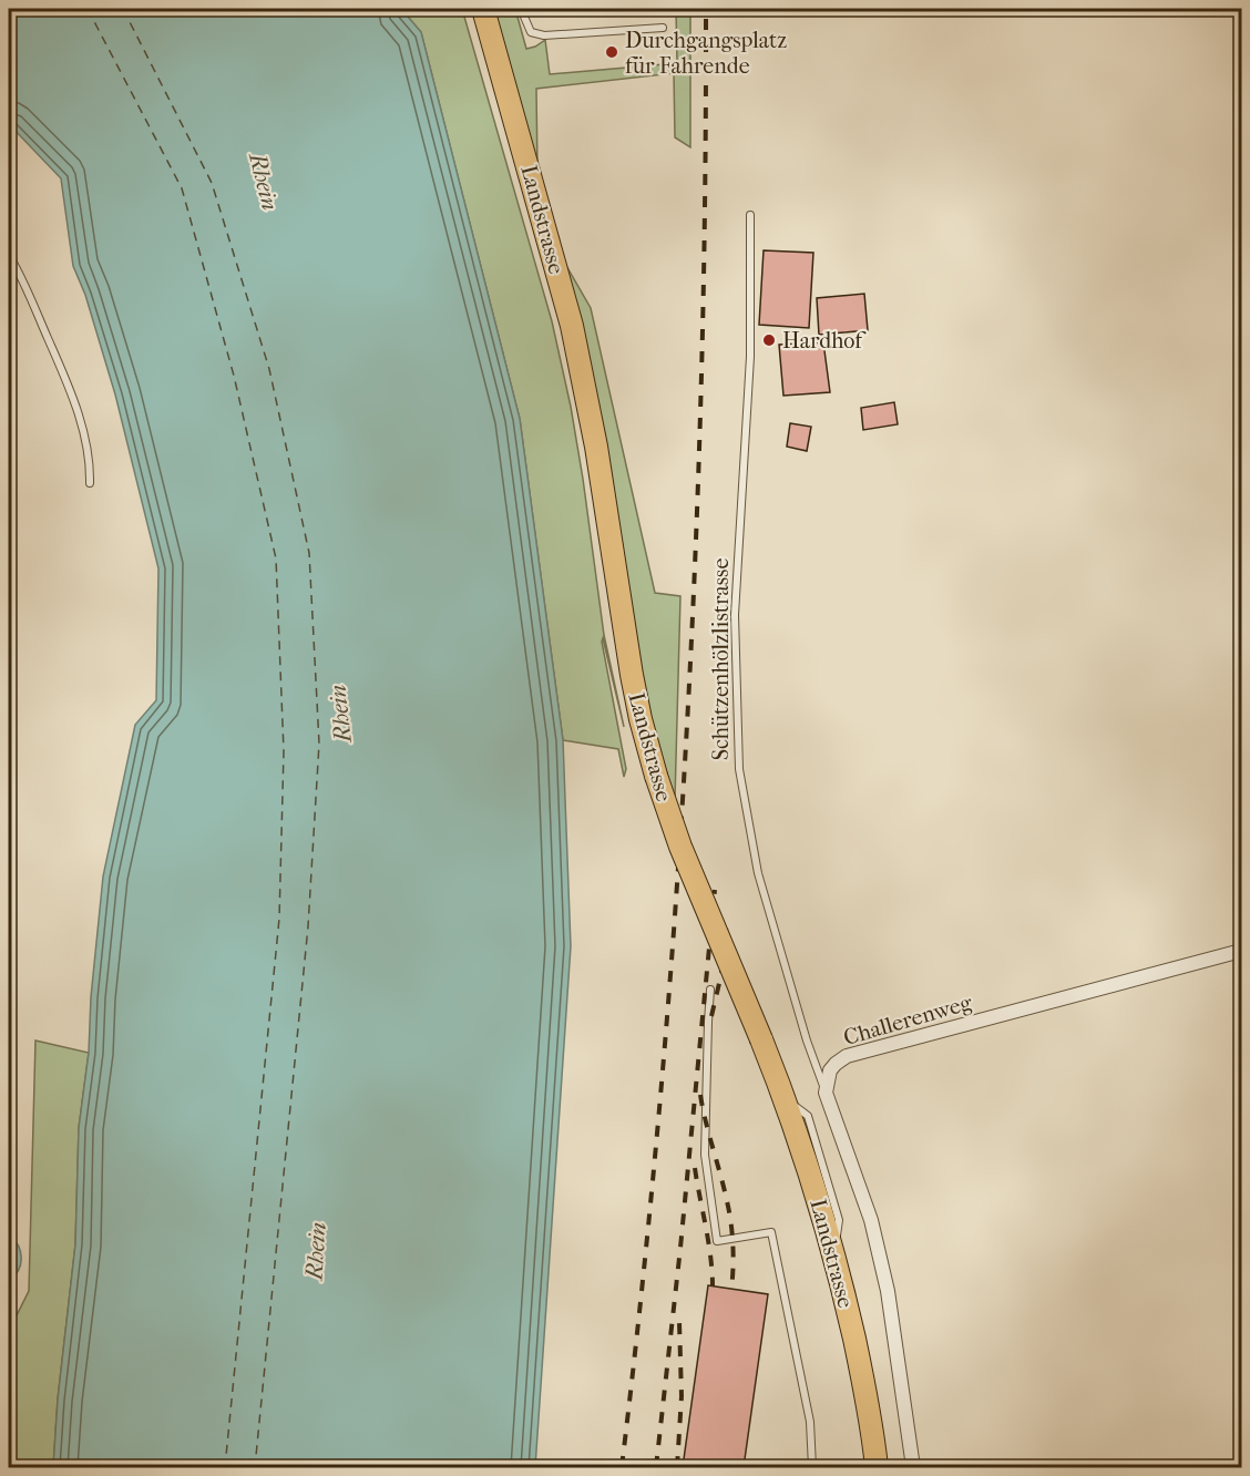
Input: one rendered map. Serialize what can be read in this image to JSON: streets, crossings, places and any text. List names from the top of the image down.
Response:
{
  "streets": {
    "main road": ["Landstrasse"],
    "street": ["Challerenweg"],
    "lane": ["Schützenhölzlistrasse"]
  },
  "crossings": [
    ["Schützenhölzlistrasse", "Challerenweg"]
  ],
  "water": ["Rhein"],
  "places": ["Durchgangsplatz für Fahrende", "Hardhof"]
}
